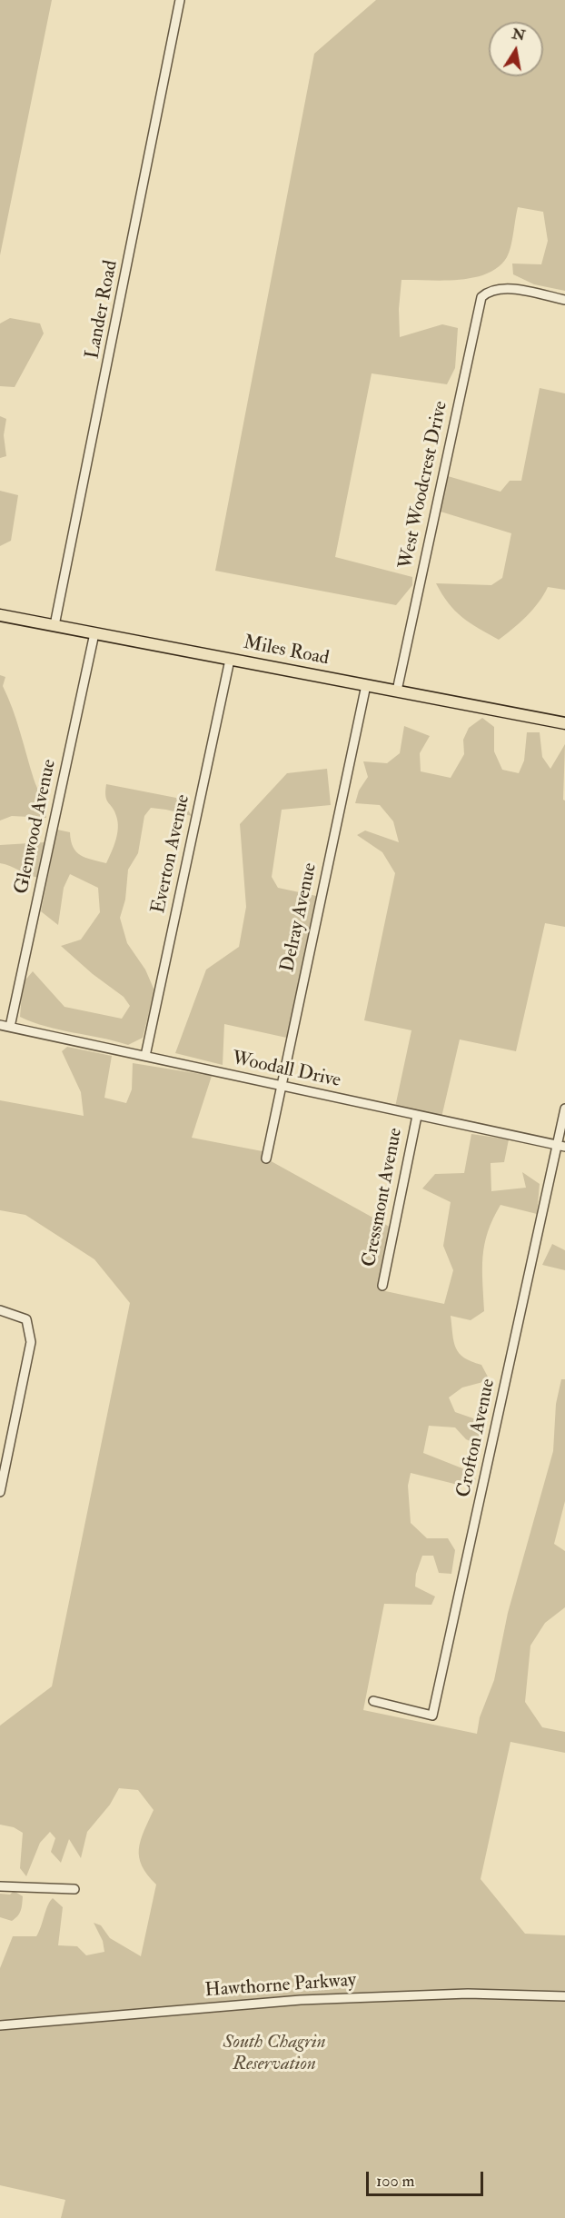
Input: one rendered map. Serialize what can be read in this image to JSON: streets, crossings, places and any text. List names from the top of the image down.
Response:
{
  "streets": {
    "main road": ["Miles Road"],
    "street": [
      "Lander Road",
      "West Woodcrest Drive",
      "Glenwood Avenue",
      "Everton Avenue",
      "Delray Avenue",
      "Woodall Drive",
      "Cressmont Avenue",
      "Crofton Avenue",
      "Hawthorne Parkway"
    ]
  },
  "crossings": [
    ["Lander Road", "Miles Road"],
    ["West Woodcrest Drive", "Miles Road"],
    ["Miles Road", "Glenwood Avenue"],
    ["Miles Road", "Everton Avenue"],
    ["Miles Road", "Delray Avenue"],
    ["Glenwood Avenue", "Woodall Drive"],
    ["Everton Avenue", "Woodall Drive"],
    ["Delray Avenue", "Woodall Drive"],
    ["Woodall Drive", "Cressmont Avenue"],
    ["Woodall Drive", "Crofton Avenue"]
  ],
  "parks": ["South Chagrin Reservation"],
  "scale_bar": "100 m",
  "north": "top"
}
